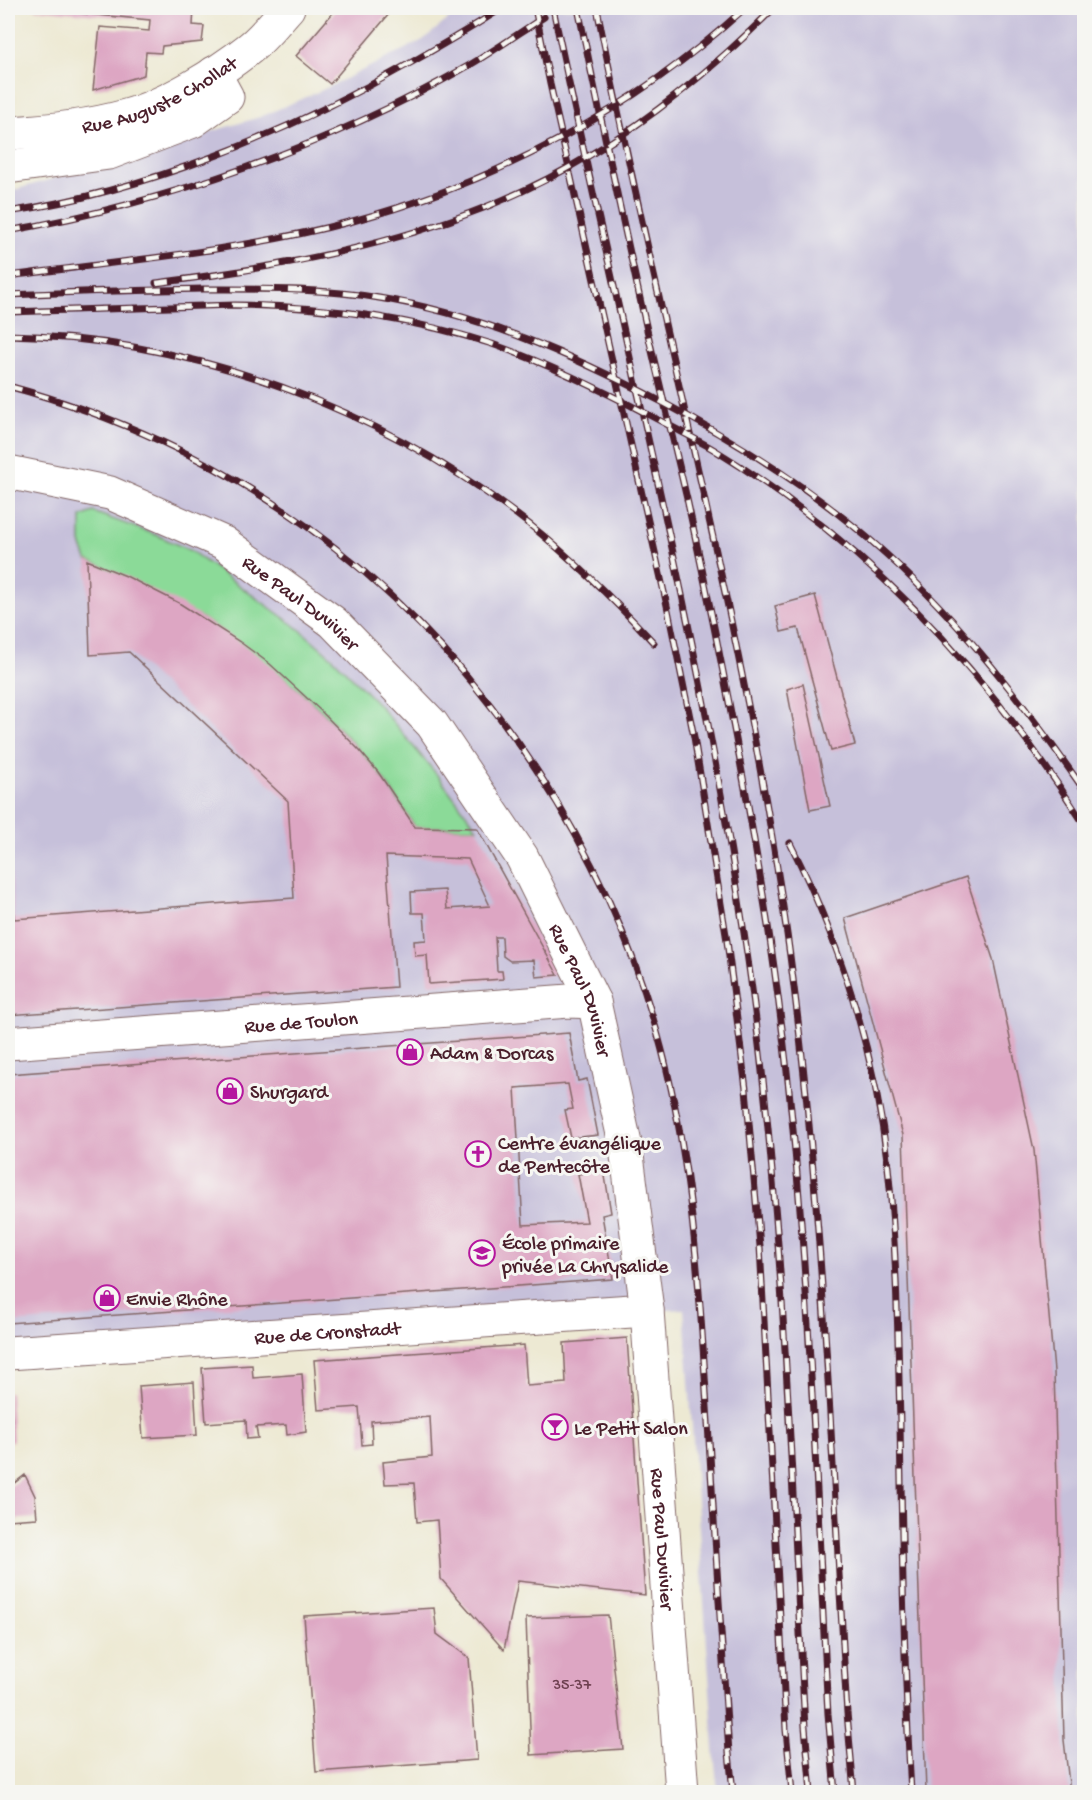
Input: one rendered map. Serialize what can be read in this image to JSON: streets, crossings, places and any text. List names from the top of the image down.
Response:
{
  "streets": {
    "main road": [
      "Rue Auguste Chollat",
      "Rue Paul Duvivier",
      "Rue de Toulon",
      "Rue de Cronstadt"
    ]
  },
  "crossings": [
    ["Rue Paul Duvivier", "Rue de Toulon"],
    ["Rue Paul Duvivier", "Rue de Cronstadt"]
  ],
  "places": {
    "shop": ["Adam & Dorcas", "Shurgard", "Envie Rhône"],
    "church": ["Centre évangélique de Pentecôte"],
    "school or university": ["École primaire privée La Chrysalide"],
    "bar": ["Le Petit Salon"]
  },
  "house_numbers": ["35-37"]
}
